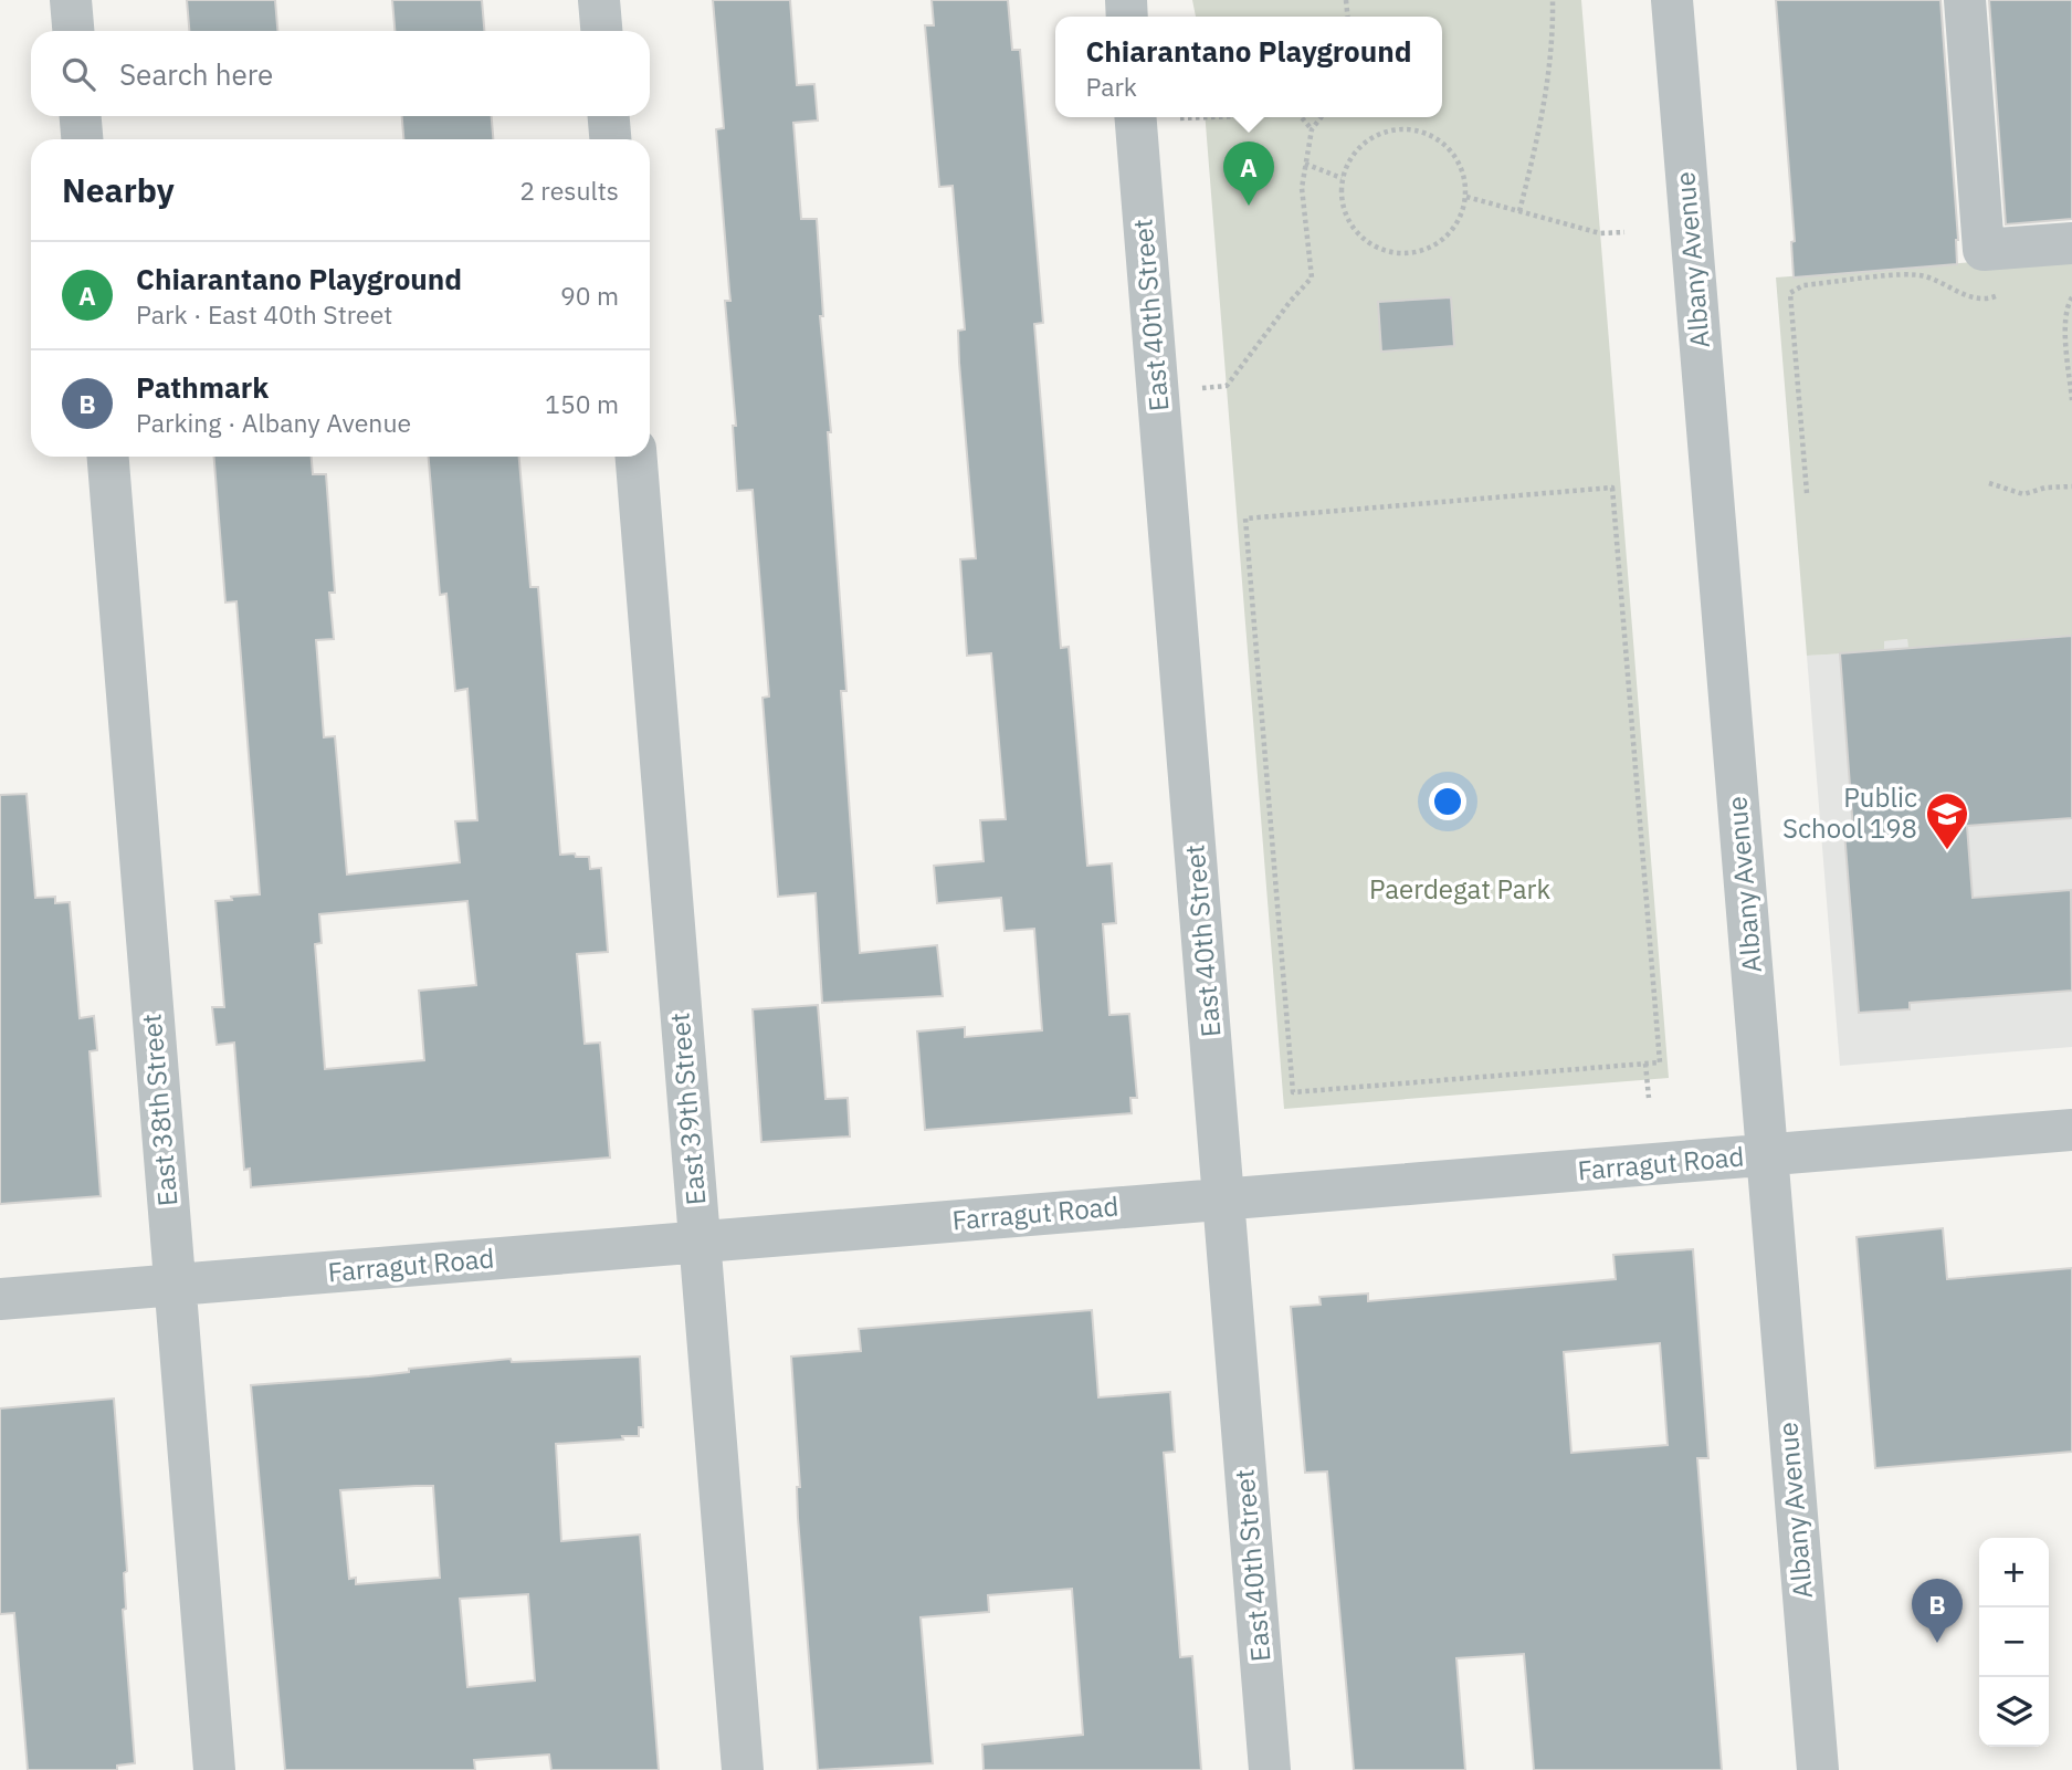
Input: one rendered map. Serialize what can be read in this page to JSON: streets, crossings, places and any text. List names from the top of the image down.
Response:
{
  "streets": {
    "street": [
      "Albany Avenue",
      "East 40th Street",
      "East 39th Street",
      "East 38th Street",
      "Farragut Road"
    ]
  },
  "crossings": [
    ["Albany Avenue", "Farragut Road"],
    ["East 40th Street", "Farragut Road"],
    ["East 39th Street", "Farragut Road"],
    ["East 38th Street", "Farragut Road"]
  ],
  "parks": ["Paerdegat Park"],
  "places": {
    "school or university": ["Public School 198"]
  },
  "page": {
    "popup": ["Chiarantano Playground", "Park"],
    "search": "Search here",
    "heading": ["Nearby", "2 results"],
    "pins": ["A", "B"],
    "list": [
      {
        "mark": "A",
        "name": "Chiarantano Playground",
        "note": "Park · East 40th Street",
        "value": "90 m"
      },
      {
        "mark": "B",
        "name": "Pathmark",
        "note": "Parking · Albany Avenue",
        "value": "150 m"
      }
    ],
    "map_buttons": ["+", "−"]
  }
}
